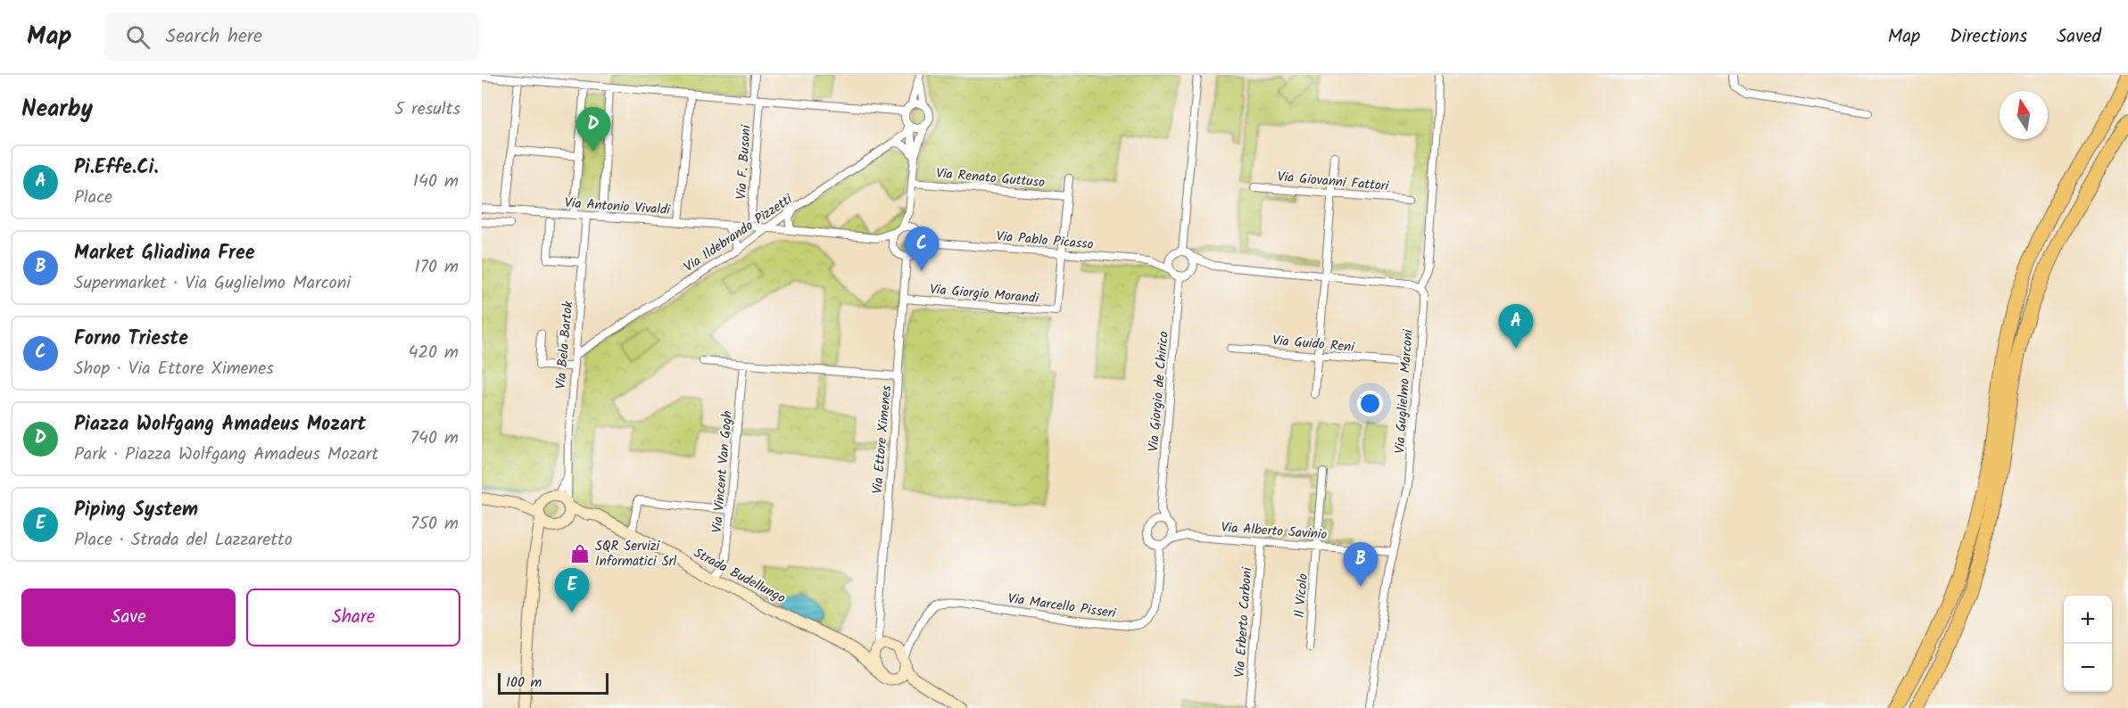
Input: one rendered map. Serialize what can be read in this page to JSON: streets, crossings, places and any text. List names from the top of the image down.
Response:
{
  "streets": {
    "street": [
      "Via F. Busoni",
      "Via Renato Guttuso",
      "Via Giovanni Fattori",
      "Via Antonio Vivaldi",
      "Via Ildebrando Pizzetti",
      "Via Pablo Picasso",
      "Via Giorgio Morandi",
      "Via Guido Reni",
      "Via Bela Bartok",
      "Via Giorgio de Chirico",
      "Via Guglielmo Marconi",
      "Via Ettore Ximenes",
      "Via Vincent Van Gogh",
      "Via Alberto Savinio",
      "Strada Budellungo",
      "Il Vicolo",
      "Via Marcello Pisseri",
      "Via Erberto Carboni"
    ]
  },
  "crossings": [
    ["Via F. Busoni", "Via Antonio Vivaldi"],
    ["Via F. Busoni", "Via Pablo Picasso"],
    ["Via Renato Guttuso", "Via Giorgio Morandi"],
    ["Via Antonio Vivaldi", "Via Pablo Picasso"],
    ["Via Antonio Vivaldi", "Via Bela Bartok"],
    ["Via Ildebrando Pizzetti", "Via Pablo Picasso"],
    ["Via Ildebrando Pizzetti", "Via Bela Bartok"],
    ["Via Pablo Picasso", "Via Giorgio Morandi"],
    ["Via Pablo Picasso", "Via Giorgio de Chirico"],
    ["Via Pablo Picasso", "Via Ettore Ximenes"],
    ["Via Giorgio Morandi", "Via Ettore Ximenes"],
    ["Via Guglielmo Marconi", "Via Alberto Savinio"],
    ["Via Ettore Ximenes", "Strada Budellungo"],
    ["Via Ettore Ximenes", "Via Marcello Pisseri"],
    ["Via Vincent Van Gogh", "Strada Budellungo"],
    ["Via Alberto Savinio", "Il Vicolo"],
    ["Via Alberto Savinio", "Via Erberto Carboni"],
    ["Strada Budellungo", "Via Marcello Pisseri"]
  ],
  "places": {
    "shop": ["SQR Servizi Informatici Srl"]
  },
  "scale_bar": "100 m",
  "north": "top",
  "page": {
    "header": "Map",
    "search": "Search here",
    "nav": ["Map", "Directions", "Saved"],
    "heading": ["Nearby", "5 results"],
    "pins": [
      "D",
      "C",
      "A",
      "B",
      "E"
    ],
    "list": [
      {
        "mark": "A",
        "name": "Pi.Effe.Ci.",
        "note": "Place",
        "value": "140 m"
      },
      {
        "mark": "B",
        "name": "Market Gliadina Free",
        "note": "Supermarket · Via Guglielmo Marconi",
        "value": "170 m"
      },
      {
        "mark": "C",
        "name": "Forno Trieste",
        "note": "Shop · Via Ettore Ximenes",
        "value": "420 m"
      },
      {
        "mark": "D",
        "name": "Piazza Wolfgang Amadeus Mozart",
        "note": "Park · Piazza Wolfgang Amadeus Mozart",
        "value": "740 m"
      },
      {
        "mark": "E",
        "name": "Piping System",
        "note": "Place · Strada del Lazzaretto",
        "value": "750 m"
      }
    ],
    "buttons": ["Save", "Share"],
    "map_buttons": ["+", "−"],
    "scale": "100 m"
  }
}
